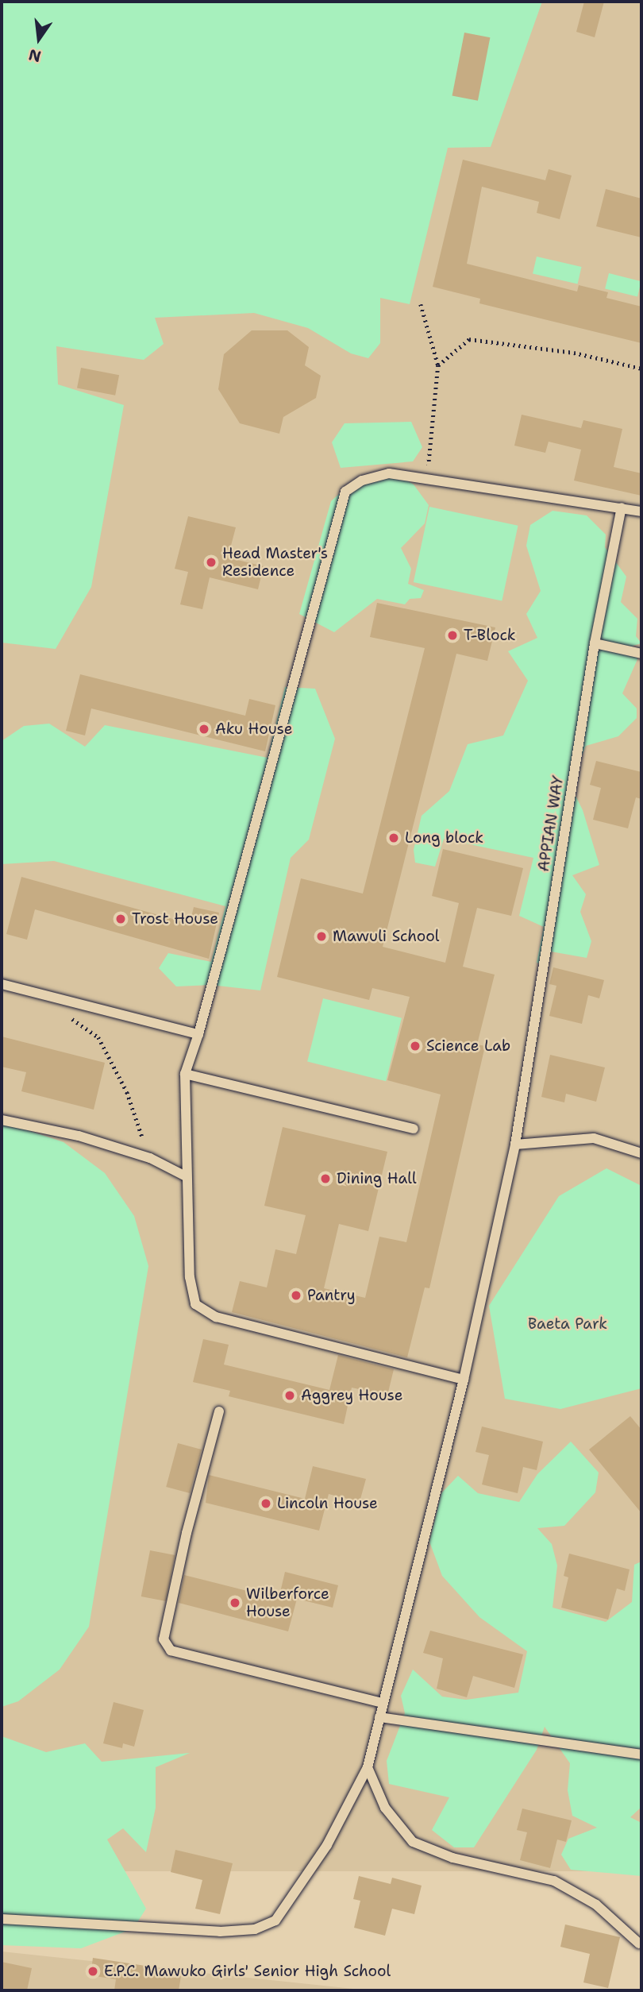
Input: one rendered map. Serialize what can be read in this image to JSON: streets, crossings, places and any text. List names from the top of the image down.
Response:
{
  "streets": {
    "lane": ["APPIAN WAY"]
  },
  "parks": ["Baeta Park"],
  "places": [
    "Head Master's Residence",
    "T-Block",
    "Aku House",
    "Long block",
    "Trost House",
    "Mawuli School",
    "Science Lab",
    "Dining Hall",
    "Pantry",
    "Aggrey House",
    "Lincoln House",
    "Wilberforce House",
    "E.P.C. Mawuko Girls' Senior High School"
  ],
  "north": "bottom"
}
